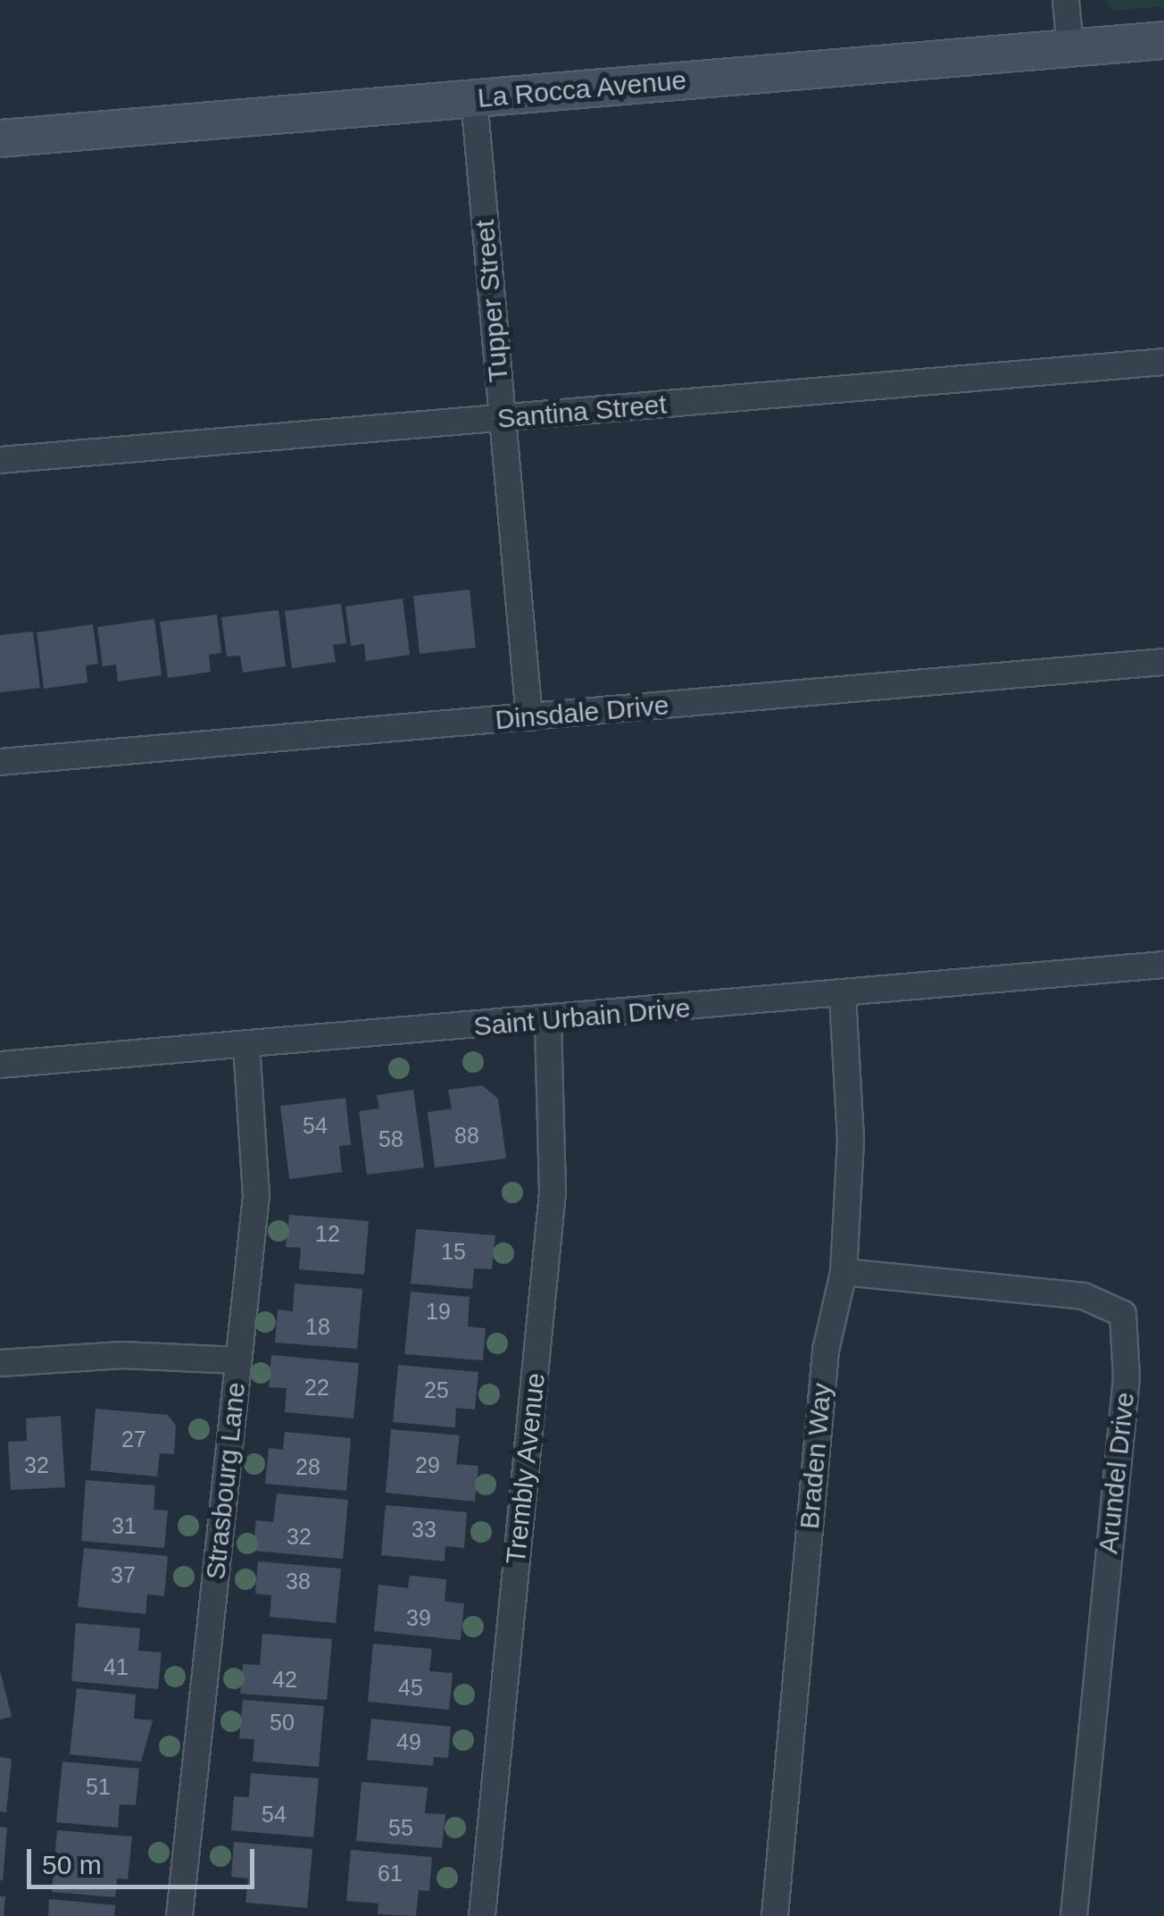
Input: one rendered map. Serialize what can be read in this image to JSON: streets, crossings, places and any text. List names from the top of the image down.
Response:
{
  "streets": {
    "street": [
      "La Rocca Avenue",
      "Tupper Street",
      "Santina Street",
      "Dinsdale Drive",
      "Saint Urbain Drive",
      "Braden Way",
      "Trembly Avenue",
      "Arundel Drive",
      "Strasbourg Lane"
    ]
  },
  "crossings": [
    ["La Rocca Avenue", "Tupper Street"],
    ["Tupper Street", "Santina Street"],
    ["Tupper Street", "Dinsdale Drive"],
    ["Saint Urbain Drive", "Braden Way"],
    ["Saint Urbain Drive", "Trembly Avenue"],
    ["Saint Urbain Drive", "Strasbourg Lane"],
    ["Braden Way", "Arundel Drive"]
  ],
  "house_numbers": [
    "54",
    "88",
    "58",
    "12",
    "15",
    "19",
    "18",
    "22",
    "25",
    "27",
    "32",
    "29",
    "28",
    "31",
    "33",
    "32",
    "37",
    "38",
    "39",
    "41",
    "42",
    "45",
    "50",
    "49",
    "51",
    "54",
    "55",
    "61"
  ],
  "scale_bar": "50 m"
}
